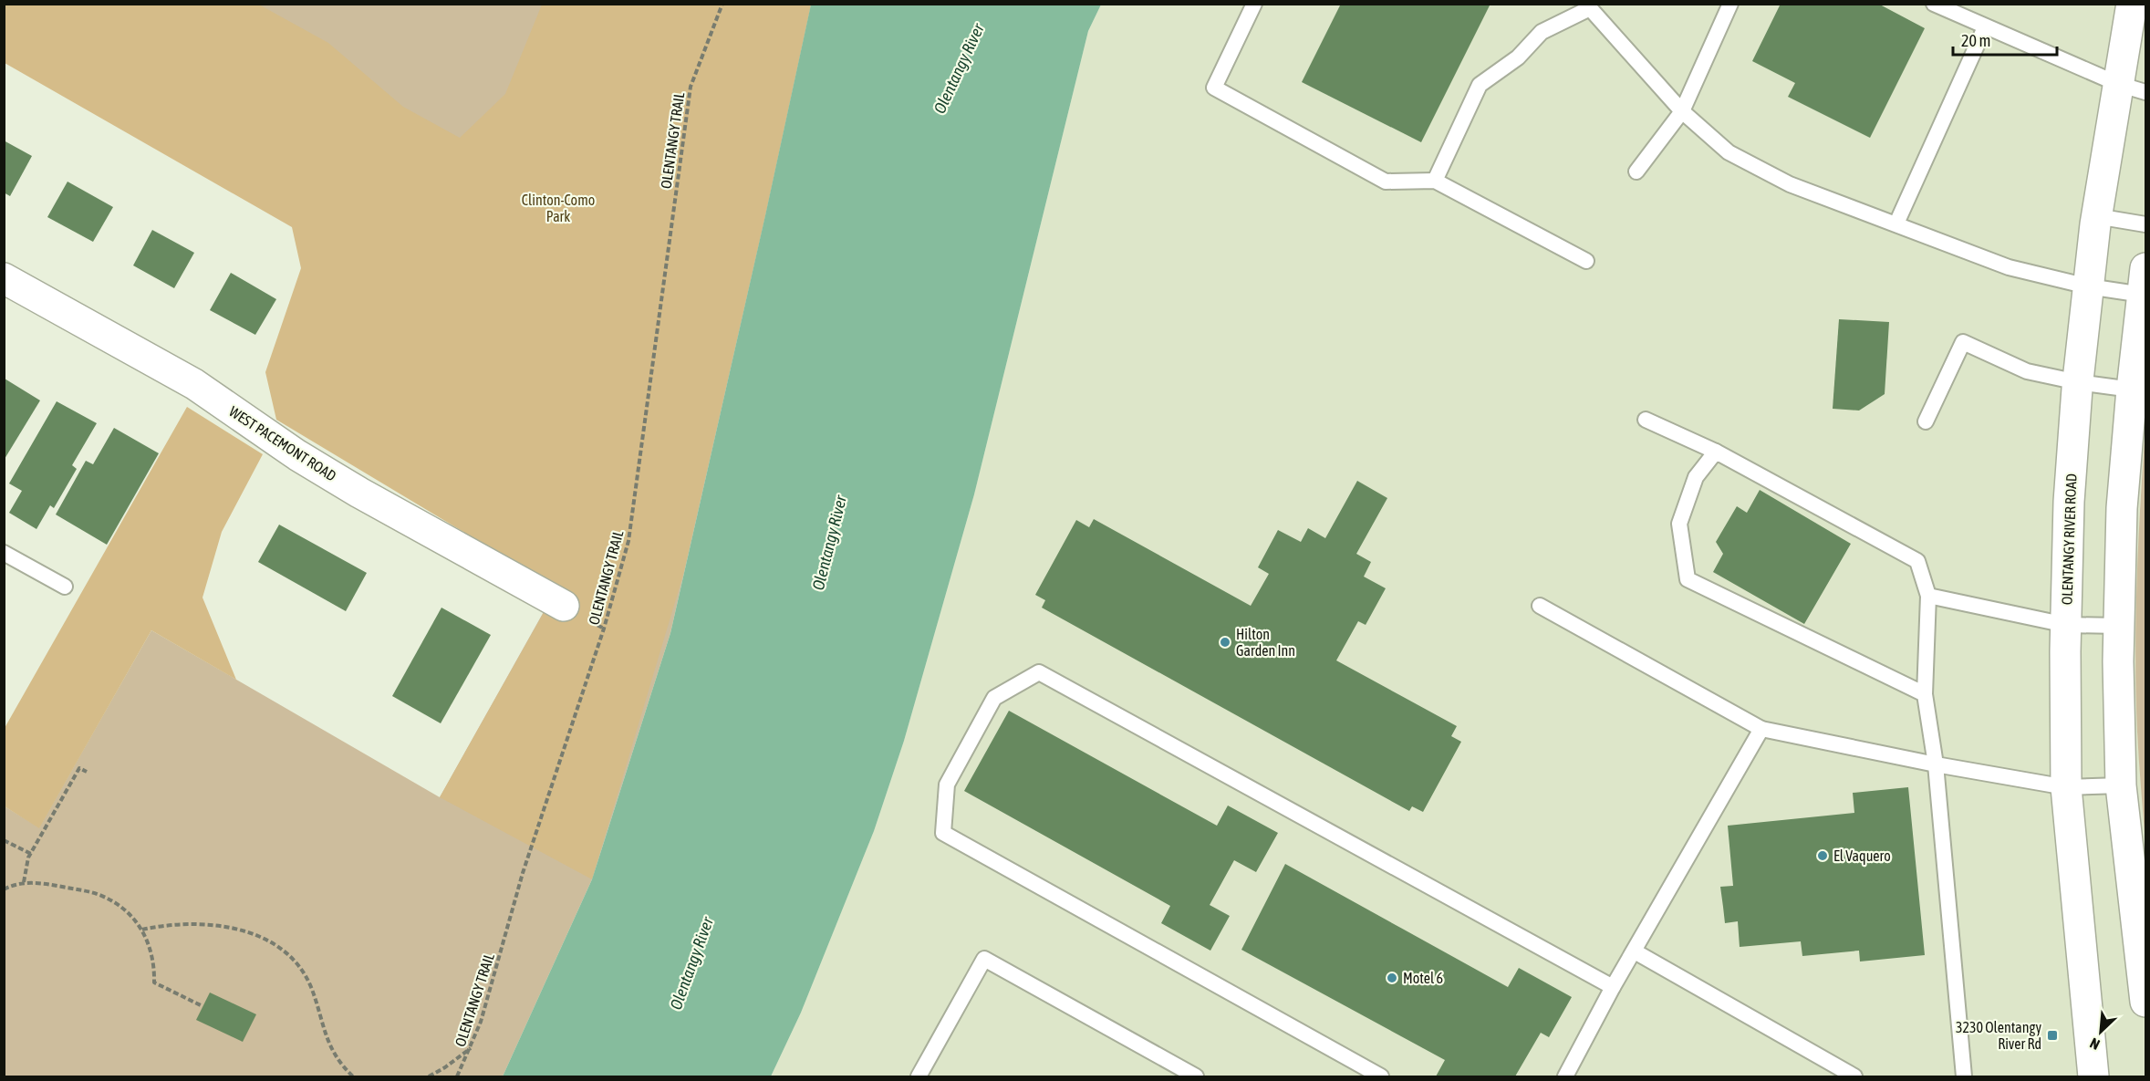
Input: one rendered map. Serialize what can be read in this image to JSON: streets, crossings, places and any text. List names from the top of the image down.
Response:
{
  "streets": {
    "main road": ["WEST PACEMONT ROAD", "OLENTANGY RIVER ROAD"],
    "path": ["OLENTANGY TRAIL"]
  },
  "water": ["Olentangy River"],
  "parks": ["Clinton-Como Park"],
  "places": {
    "other": ["Hilton Garden Inn", "El Vaquero", "Motel 6"],
    "transit": ["3230 Olentangy River Rd"]
  },
  "scale_bar": "20 m",
  "north": "bottom left"
}
